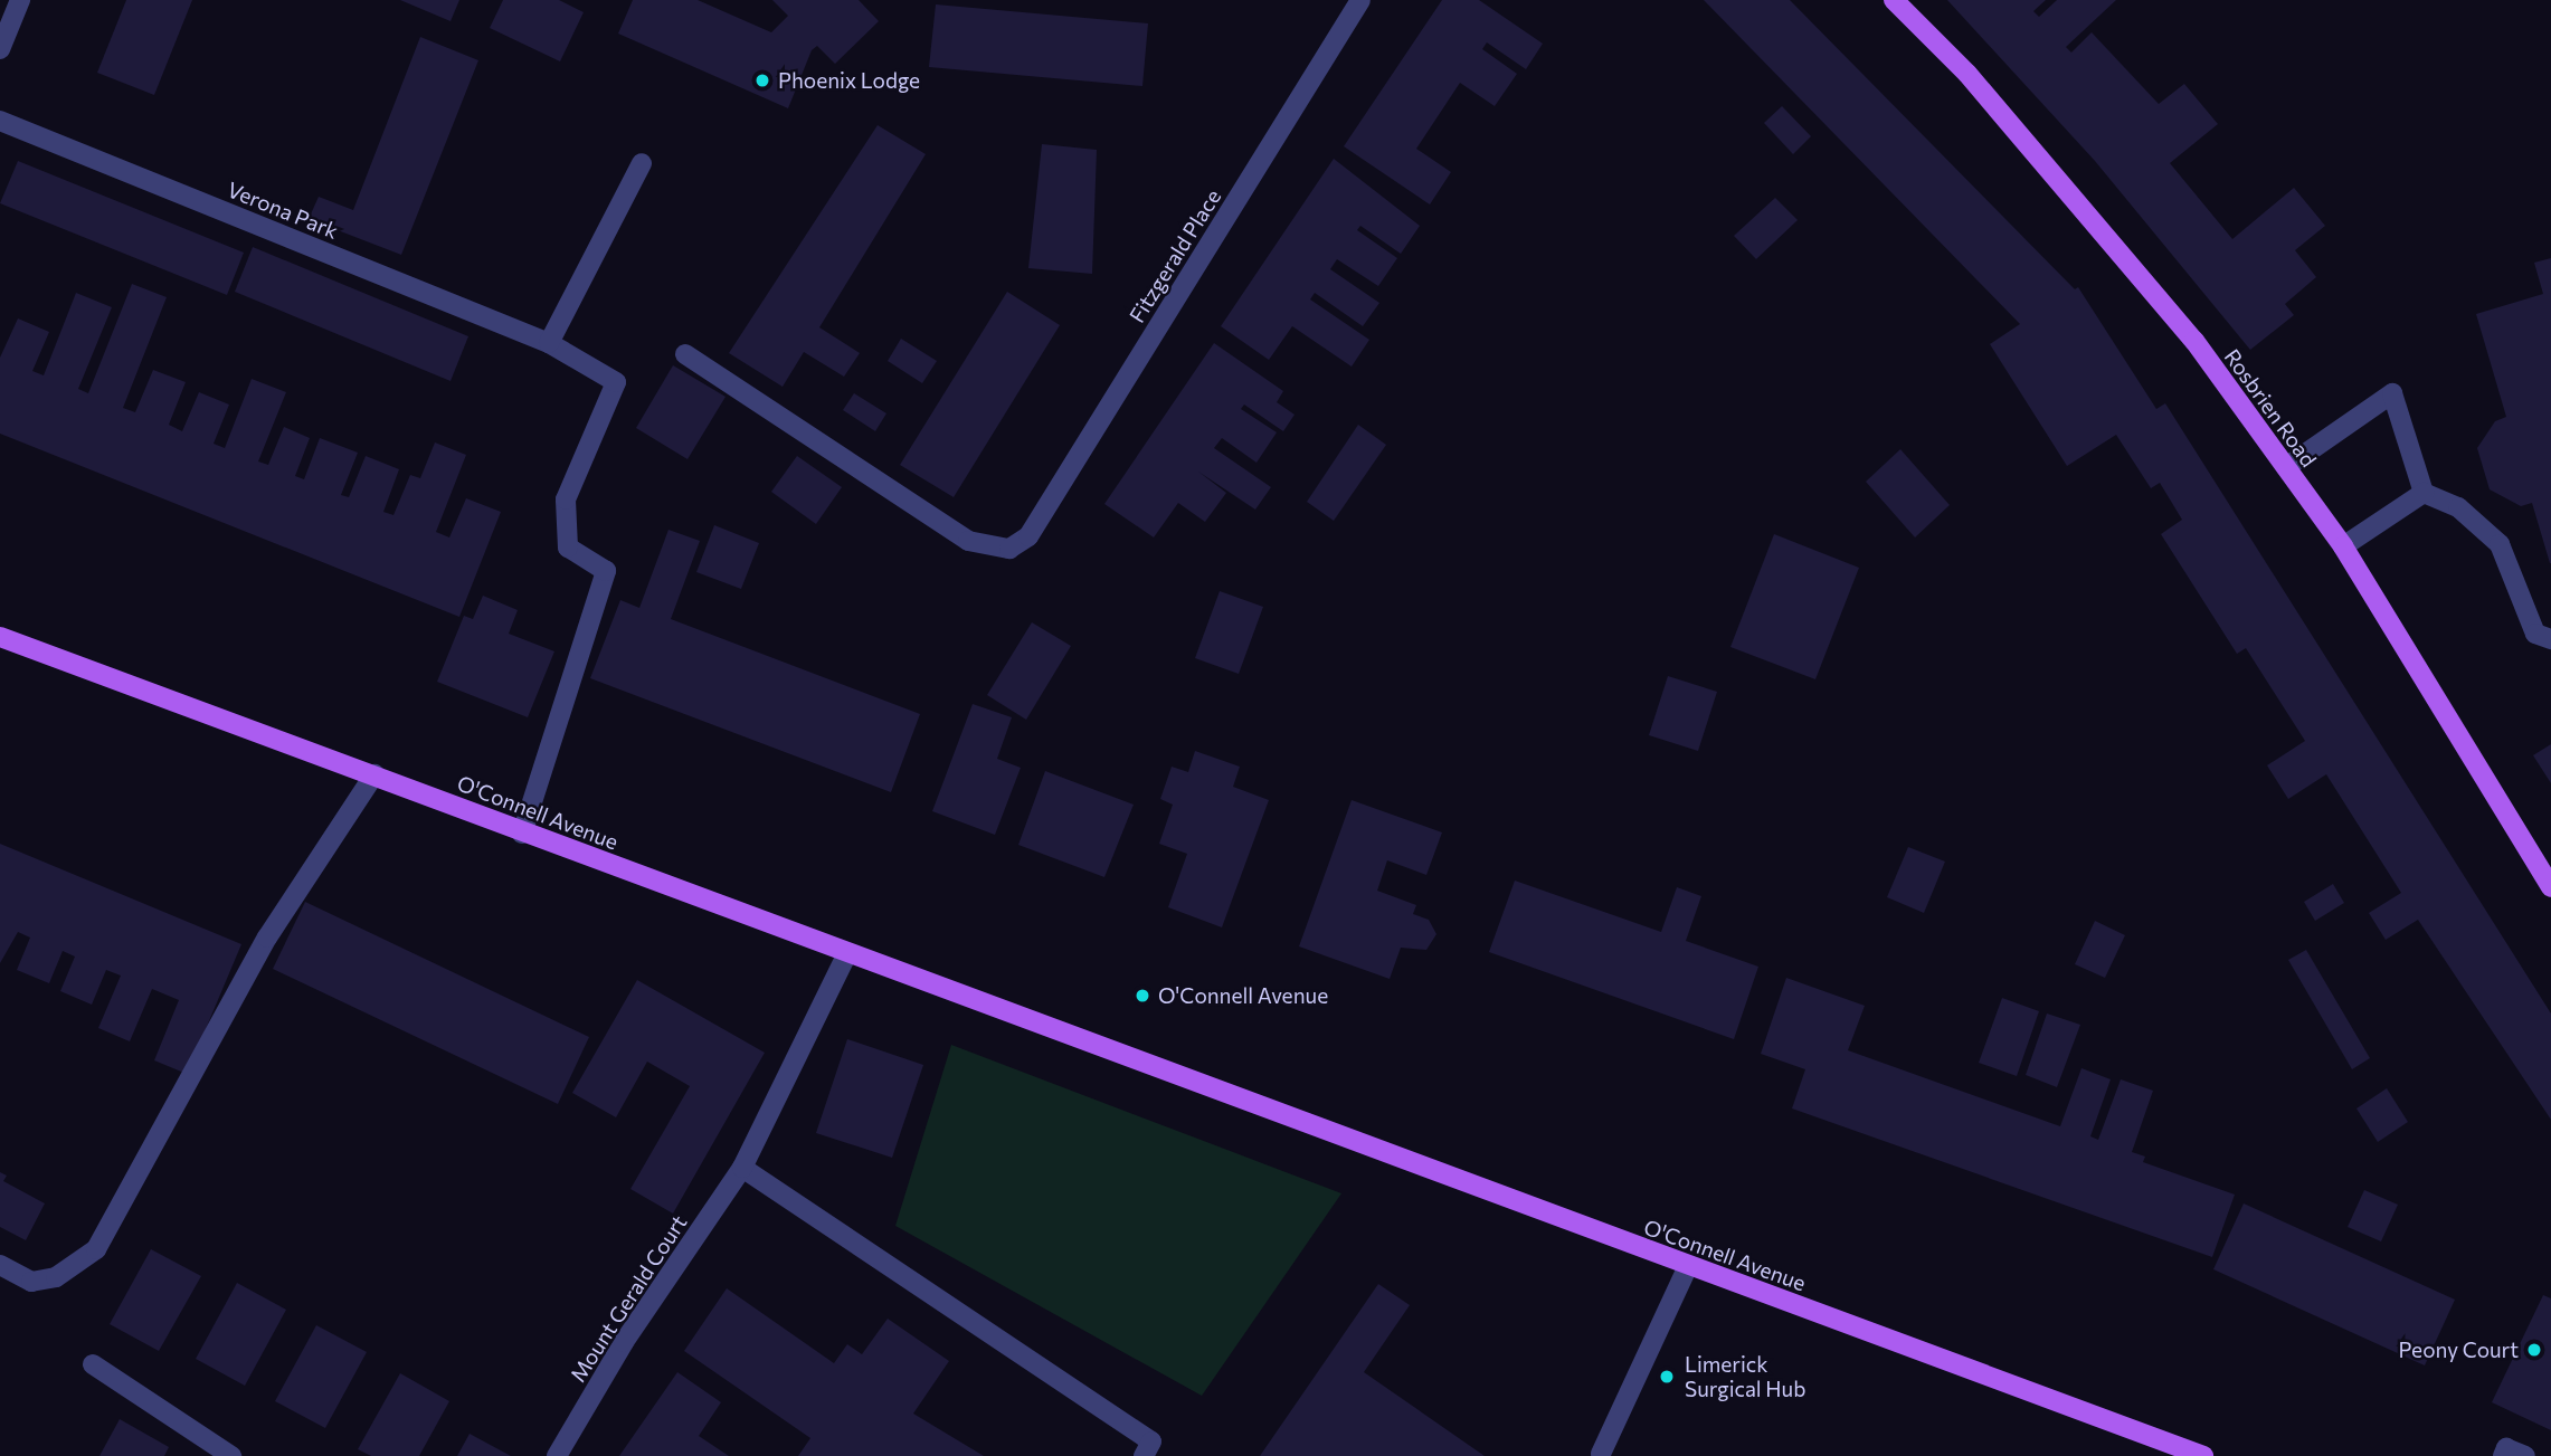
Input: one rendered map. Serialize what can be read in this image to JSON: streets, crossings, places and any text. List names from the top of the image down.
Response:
{
  "streets": {
    "main road": ["Rosbrien Road", "O'Connell Avenue"],
    "street": ["Verona Park", "Fitzgerald Place", "Mount Gerald Court"]
  },
  "crossings": [
    ["Verona Park", "O'Connell Avenue"],
    ["O'Connell Avenue", "Mount Gerald Court"]
  ],
  "places": [
    "Phoenix Lodge",
    "O'Connell Avenue",
    "Peony Court",
    "Limerick Surgical Hub"
  ]
}
